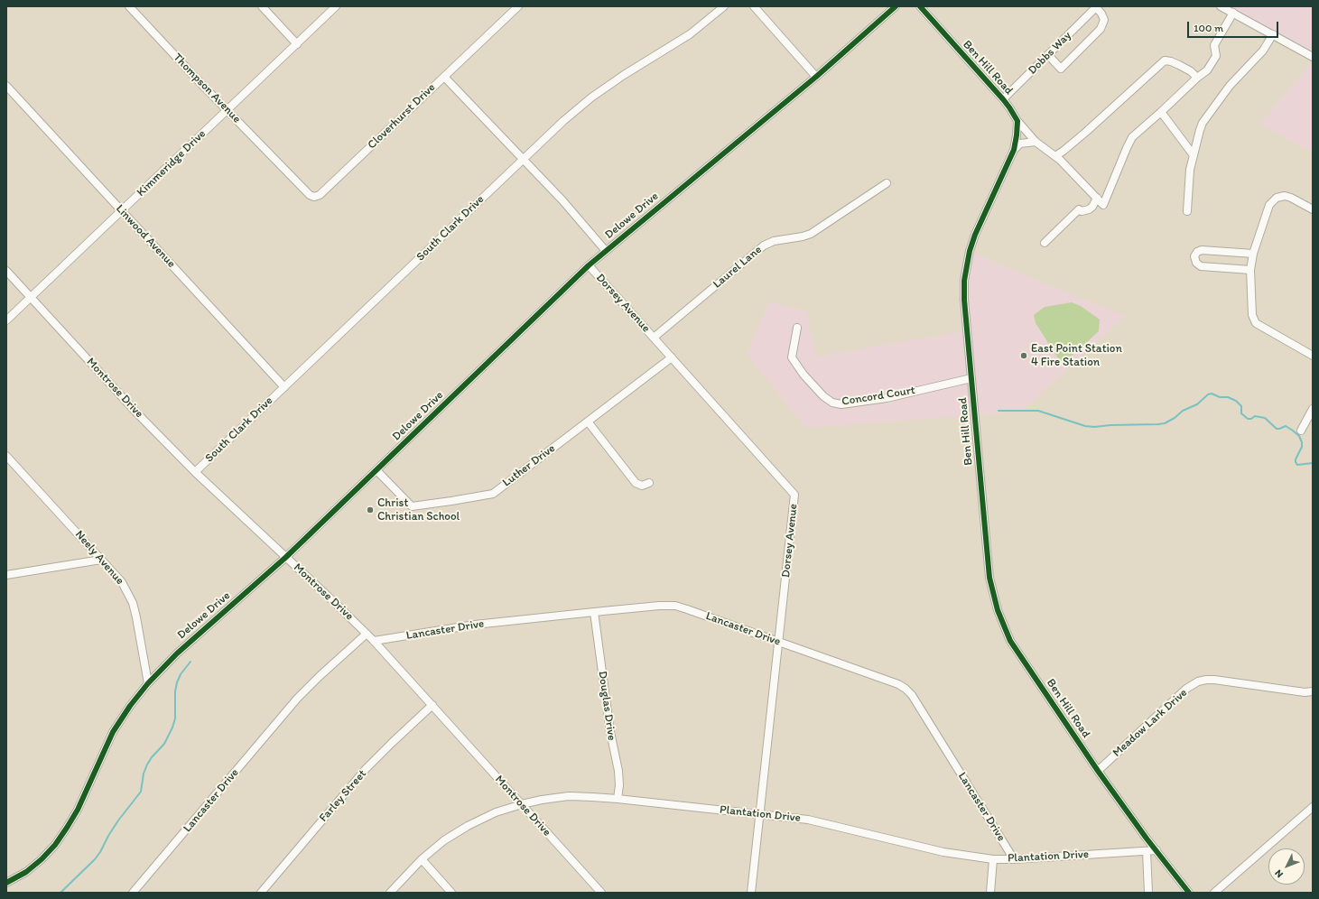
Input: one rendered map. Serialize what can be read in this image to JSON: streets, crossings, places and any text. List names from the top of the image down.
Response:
{
  "streets": {
    "street": [
      "Dobbs Way",
      "Ben Hill Road",
      "Thompson Avenue",
      "Cloverhurst Drive",
      "Kimmeridge Drive",
      "Delowe Drive",
      "South Clark Drive",
      "Linwood Avenue",
      "Laurel Lane",
      "Dorsey Avenue",
      "Montrose Drive",
      "Concord Court",
      "Luther Drive",
      "Neely Avenue",
      "Lancaster Drive",
      "Douglas Drive",
      "Meadow Lark Drive",
      "Farley Street",
      "Plantation Drive"
    ]
  },
  "crossings": [
    ["Dobbs Way", "Ben Hill Road"],
    ["Ben Hill Road", "Concord Court"],
    ["Ben Hill Road", "Meadow Lark Drive"],
    ["Ben Hill Road", "Plantation Drive"],
    ["Thompson Avenue", "Cloverhurst Drive"],
    ["Thompson Avenue", "Kimmeridge Drive"],
    ["Kimmeridge Drive", "Linwood Avenue"],
    ["Kimmeridge Drive", "Montrose Drive"],
    ["Delowe Drive", "Dorsey Avenue"],
    ["Delowe Drive", "Montrose Drive"],
    ["Delowe Drive", "Luther Drive"],
    ["Delowe Drive", "Neely Avenue"],
    ["South Clark Drive", "Linwood Avenue"],
    ["South Clark Drive", "Montrose Drive"],
    ["Laurel Lane", "Dorsey Avenue"],
    ["Dorsey Avenue", "Luther Drive"],
    ["Dorsey Avenue", "Lancaster Drive"],
    ["Dorsey Avenue", "Plantation Drive"],
    ["Montrose Drive", "Lancaster Drive"],
    ["Montrose Drive", "Farley Street"],
    ["Montrose Drive", "Plantation Drive"],
    ["Lancaster Drive", "Douglas Drive"],
    ["Lancaster Drive", "Plantation Drive"],
    ["Douglas Drive", "Plantation Drive"]
  ],
  "places": ["East Point Station 4 Fire Station", "Christ Christian School"],
  "scale_bar": "100 m",
  "north": "bottom left"
}
